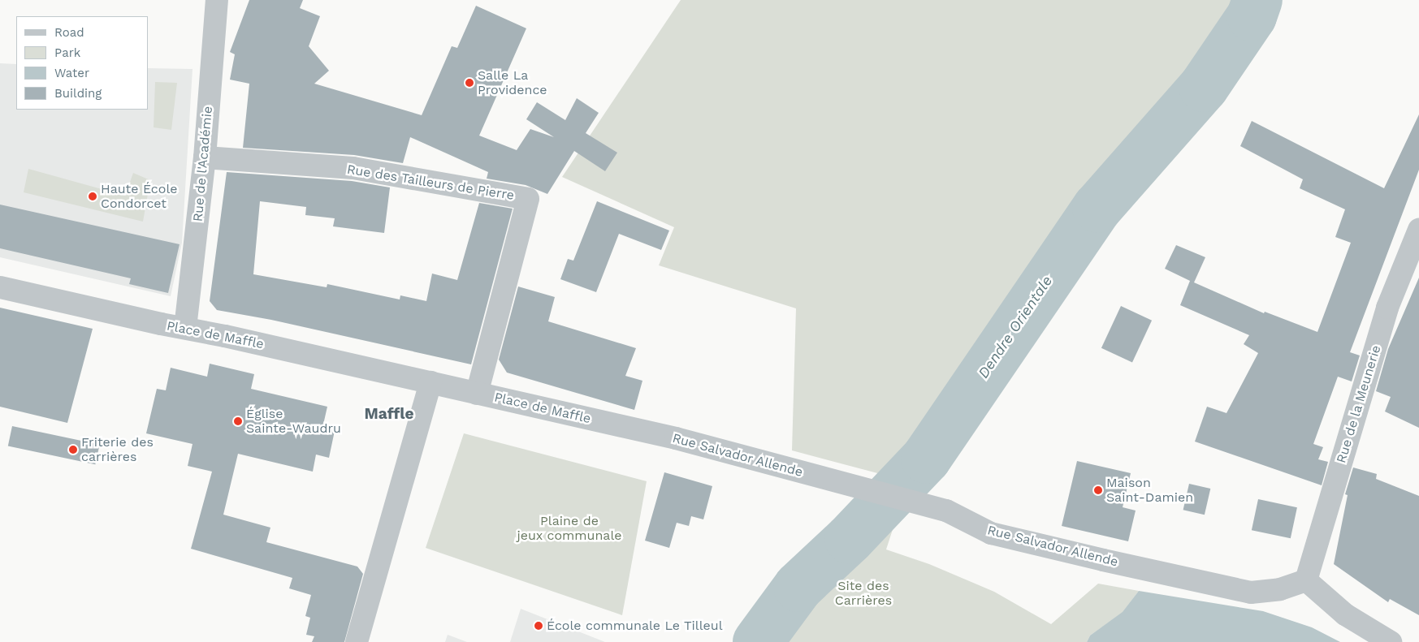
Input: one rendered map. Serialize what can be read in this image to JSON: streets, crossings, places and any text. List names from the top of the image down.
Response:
{
  "streets": {
    "street": [
      "Rue de l'Académie",
      "Rue des Tailleurs de Pierre",
      "Place de Maffle",
      "Rue de la Meunerie",
      "Rue Salvador Allende"
    ]
  },
  "crossings": [
    ["Rue de l'Académie", "Rue des Tailleurs de Pierre"],
    ["Rue de l'Académie", "Place de Maffle"],
    ["Rue des Tailleurs de Pierre", "Place de Maffle"],
    ["Place de Maffle", "Rue Salvador Allende"],
    ["Rue de la Meunerie", "Rue Salvador Allende"]
  ],
  "districts": ["Maffle"],
  "water": ["Dendre Orientale"],
  "parks": ["Plaine de jeux communale", "Site des Carrières"],
  "places": [
    "Salle La Providence",
    "Haute École Condorcet",
    "Église Sainte-Waudru",
    "Friterie des carrières",
    "Maison Saint-Damien",
    "École communale Le Tilleul"
  ],
  "legend": [
    "Road",
    "Park",
    "Water",
    "Building"
  ]
}
